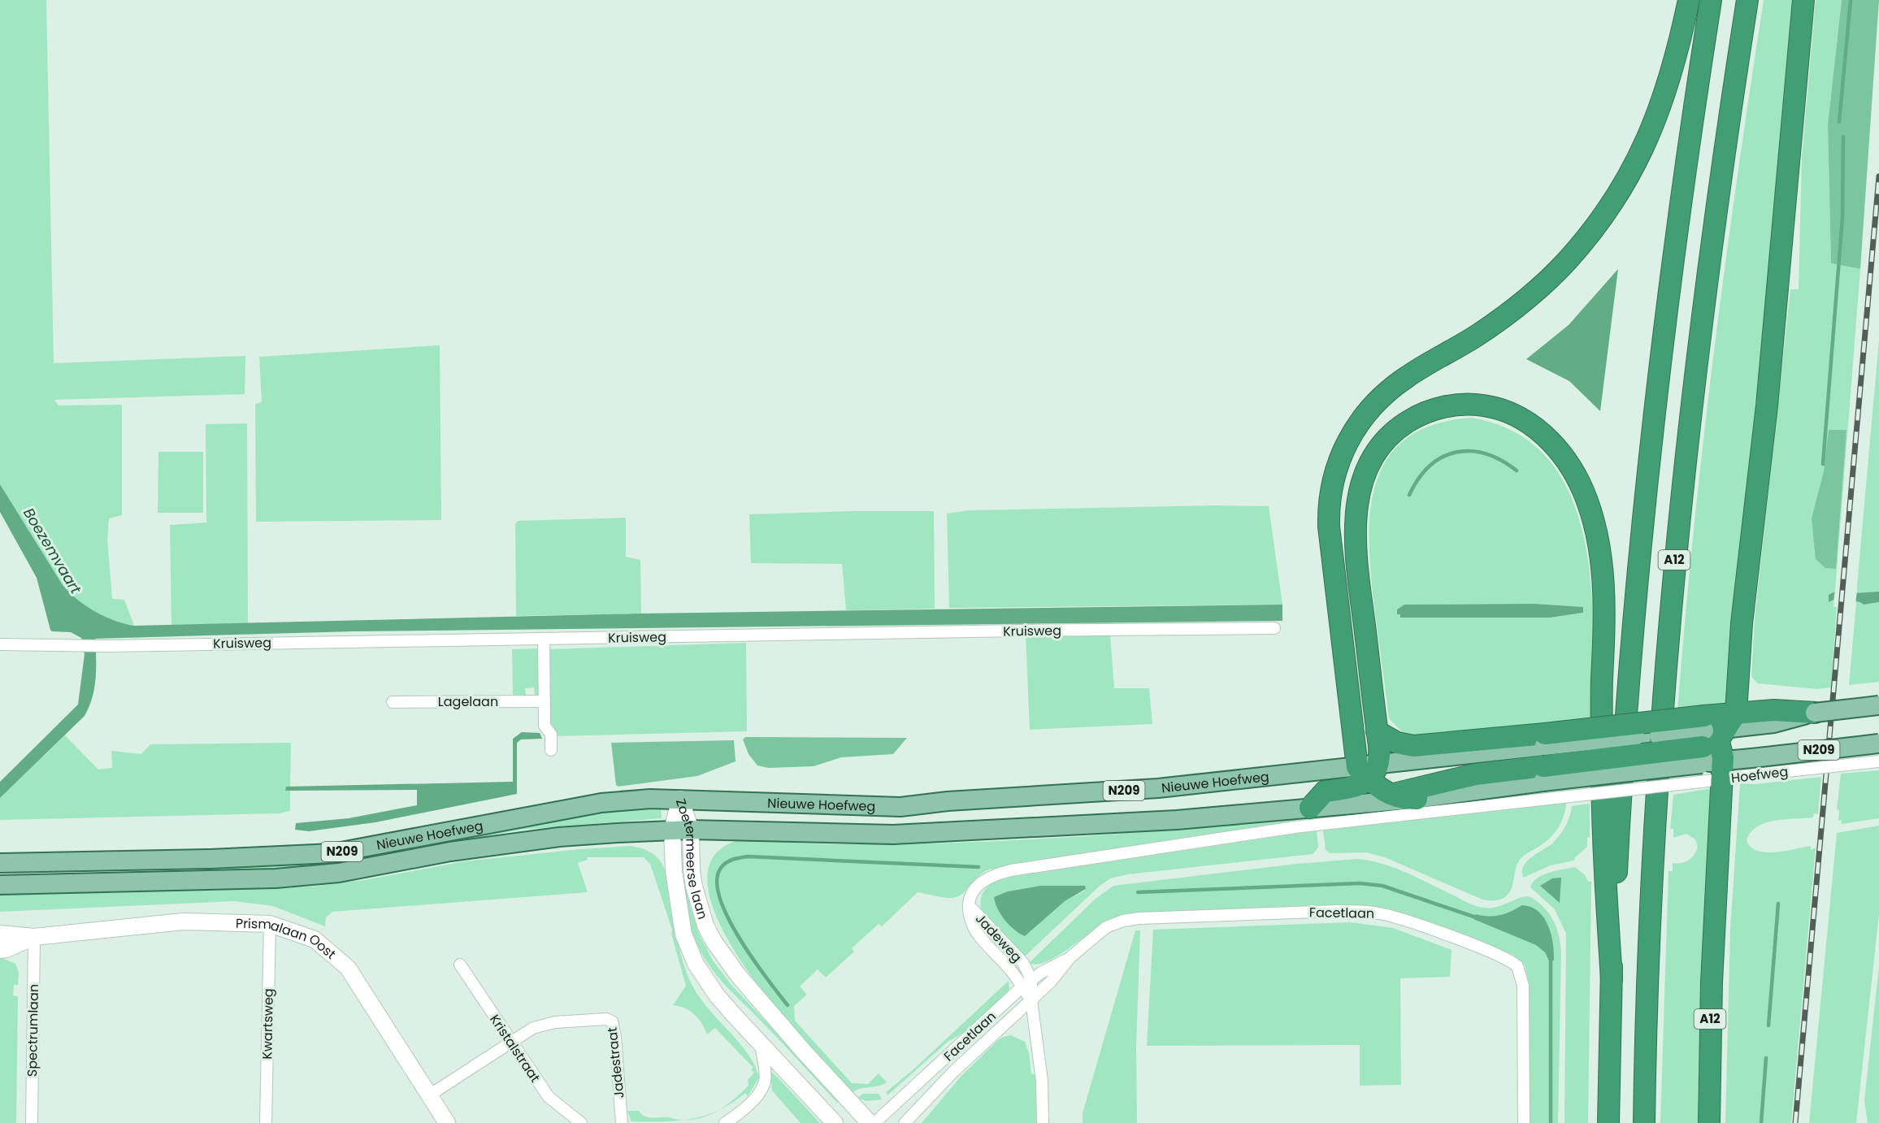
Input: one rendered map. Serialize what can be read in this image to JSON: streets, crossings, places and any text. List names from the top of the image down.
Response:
{
  "streets": {
    "highway": ["A12", "N209"],
    "main road": ["Hoefweg", "Nieuwe Hoefweg"],
    "street": [
      "Kruisweg",
      "Lagelaan",
      "Zoetermeerse laan",
      "Facetlaan",
      "Jadeweg",
      "Prismalaan Oost",
      "Kwartsweg",
      "Spectrumlaan",
      "Kristalstraat",
      "Jadestraat"
    ]
  },
  "crossings": [
    ["A12", "N209"],
    ["A12", "Hoefweg"],
    ["N209", "Hoefweg"],
    ["N209", "Nieuwe Hoefweg"],
    ["Hoefweg", "Nieuwe Hoefweg"],
    ["Nieuwe Hoefweg", "Zoetermeerse laan"],
    ["Nieuwe Hoefweg", "Jadeweg"],
    ["Facetlaan", "Jadeweg"],
    ["Prismalaan Oost", "Kwartsweg"],
    ["Prismalaan Oost", "Spectrumlaan"],
    ["Kristalstraat", "Jadestraat"]
  ],
  "water": ["Boezemvaart"]
}
